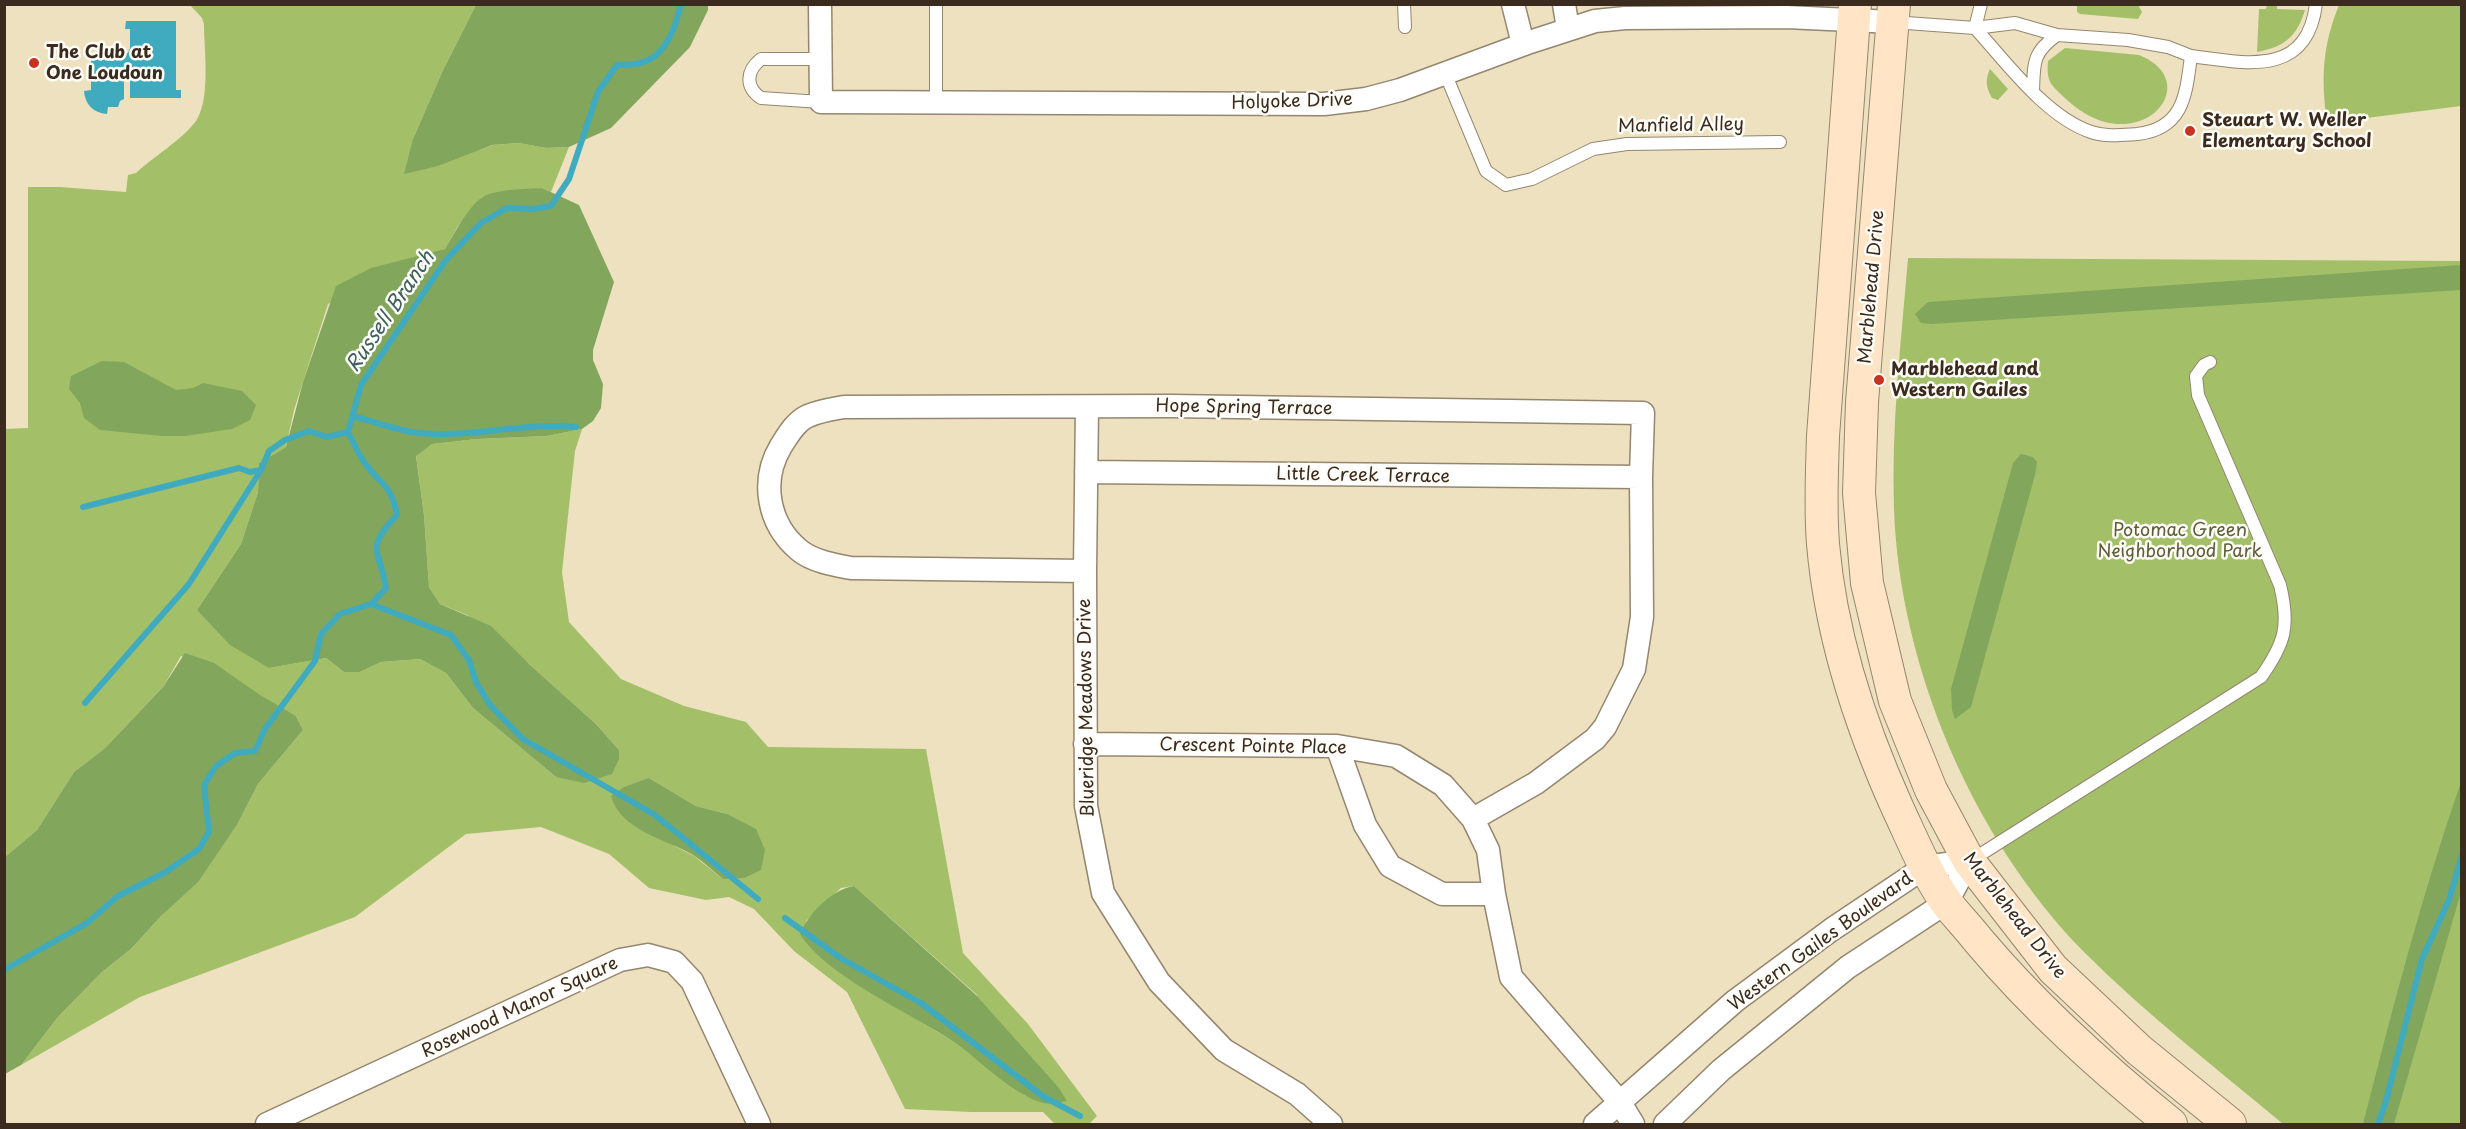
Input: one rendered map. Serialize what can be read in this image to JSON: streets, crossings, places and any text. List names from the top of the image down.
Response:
{
  "streets": {
    "street": [
      "Holyoke Drive",
      "Marblehead Drive",
      "Hope Spring Terrace",
      "Little Creek Terrace",
      "Blueridge Meadows Drive",
      "Crescent Pointe Place",
      "Western Gailes Boulevard",
      "Rosewood Manor Square"
    ],
    "lane": ["Manfield Alley"]
  },
  "crossings": [
    ["Holyoke Drive", "Manfield Alley"],
    ["Holyoke Drive", "Marblehead Drive"],
    ["Marblehead Drive", "Western Gailes Boulevard"],
    ["Hope Spring Terrace", "Little Creek Terrace"],
    ["Hope Spring Terrace", "Blueridge Meadows Drive"],
    ["Hope Spring Terrace", "Crescent Pointe Place"],
    ["Little Creek Terrace", "Blueridge Meadows Drive"],
    ["Blueridge Meadows Drive", "Crescent Pointe Place"],
    ["Crescent Pointe Place", "Western Gailes Boulevard"]
  ],
  "water": ["Russell Branch"],
  "parks": ["Potomac Green Neighborhood Park"],
  "places": ["The Club at One Loudoun", "Steuart W. Weller Elementary School", "Marblehead and Western Gailes"]
}
